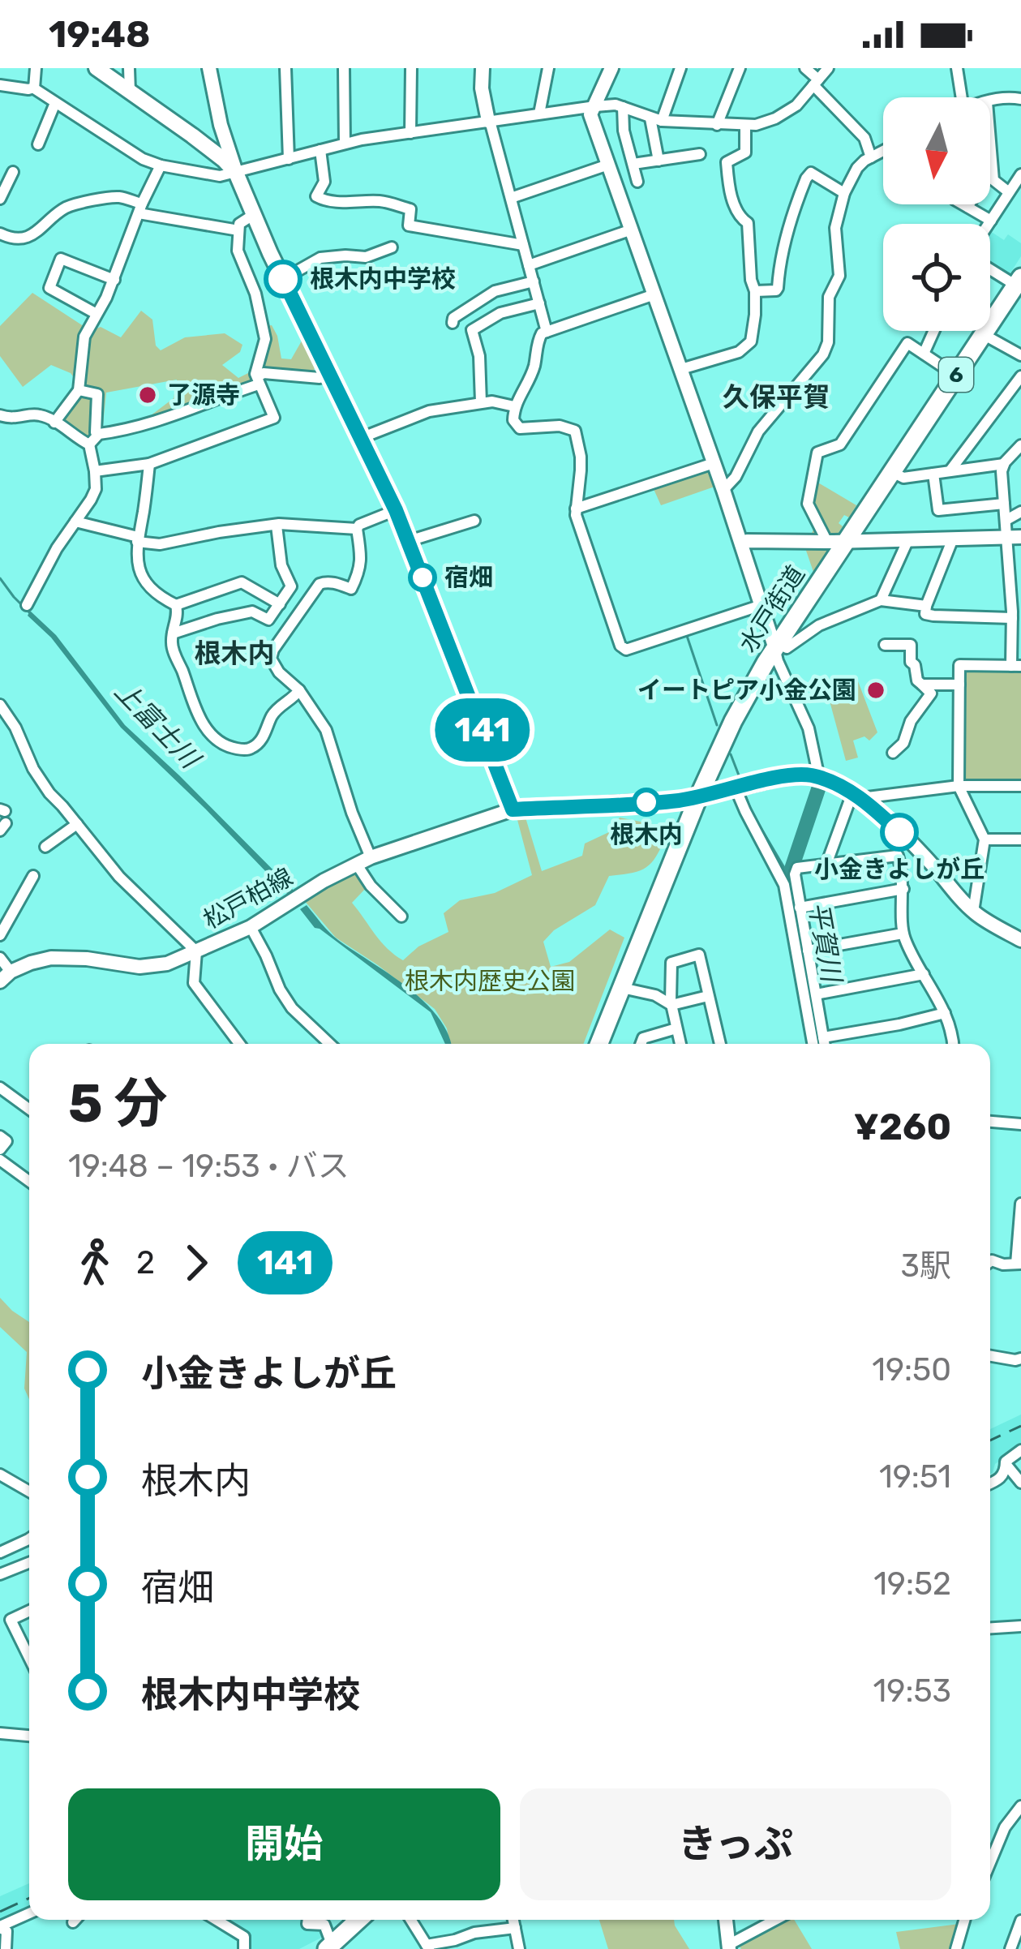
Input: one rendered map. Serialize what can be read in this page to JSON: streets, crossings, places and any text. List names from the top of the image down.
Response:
{
  "streets": {
    "highway": ["6", "水戸街道"],
    "street": ["松戸柏線"]
  },
  "districts": ["久保平賀", "根木内"],
  "water": ["上富士川", "平賀川"],
  "parks": ["根木内歴史公園"],
  "places": [
    "根木内中学校",
    "了源寺",
    "宿畑",
    "イートピア小金公園",
    "根木内",
    "小金きよしが丘"
  ],
  "lines": ["bus line 141"],
  "north": "bottom",
  "page": {
    "status": "19:48",
    "on_map": "141",
    "heading": ["5 分", "19:48 – 19:53 · バス", "¥260"],
    "legs": ["2", "141", "3駅"],
    "list": [
      {
        "name": "小金きよしが丘",
        "value": "19:50"
      },
      {
        "name": "根木内",
        "value": "19:51"
      },
      {
        "name": "宿畑",
        "value": "19:52"
      },
      {
        "name": "根木内中学校",
        "value": "19:53"
      }
    ],
    "buttons": ["開始", "きっぷ"]
  }
}
